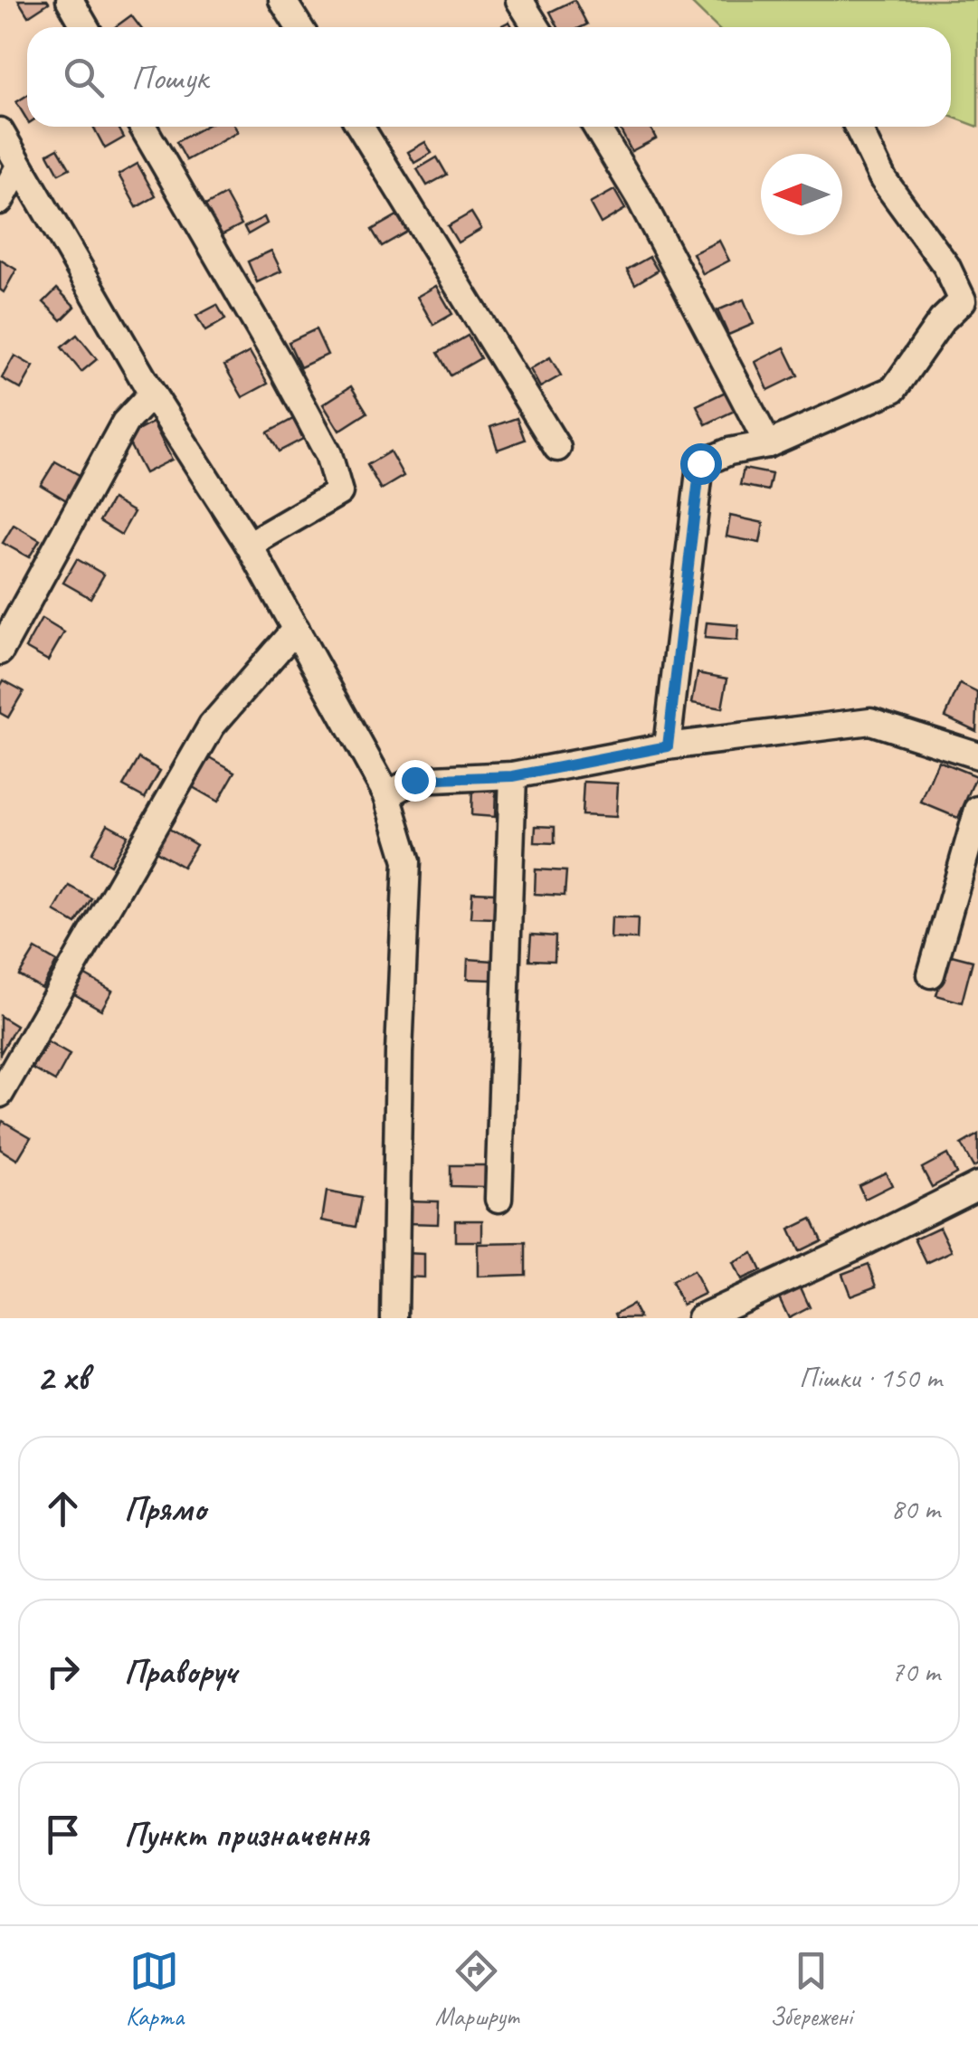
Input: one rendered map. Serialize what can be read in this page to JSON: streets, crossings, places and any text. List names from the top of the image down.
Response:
{
  "north": "left",
  "page": {
    "search": "Пошук",
    "heading": ["2 хв", "Пішки · 150 m"],
    "list": [
      ["Прямо", "80 m"],
      ["Праворуч", "70 m"],
      "Пункт призначення"
    ],
    "nav": ["Карта", "Маршрут", "Збережені"]
  }
}
